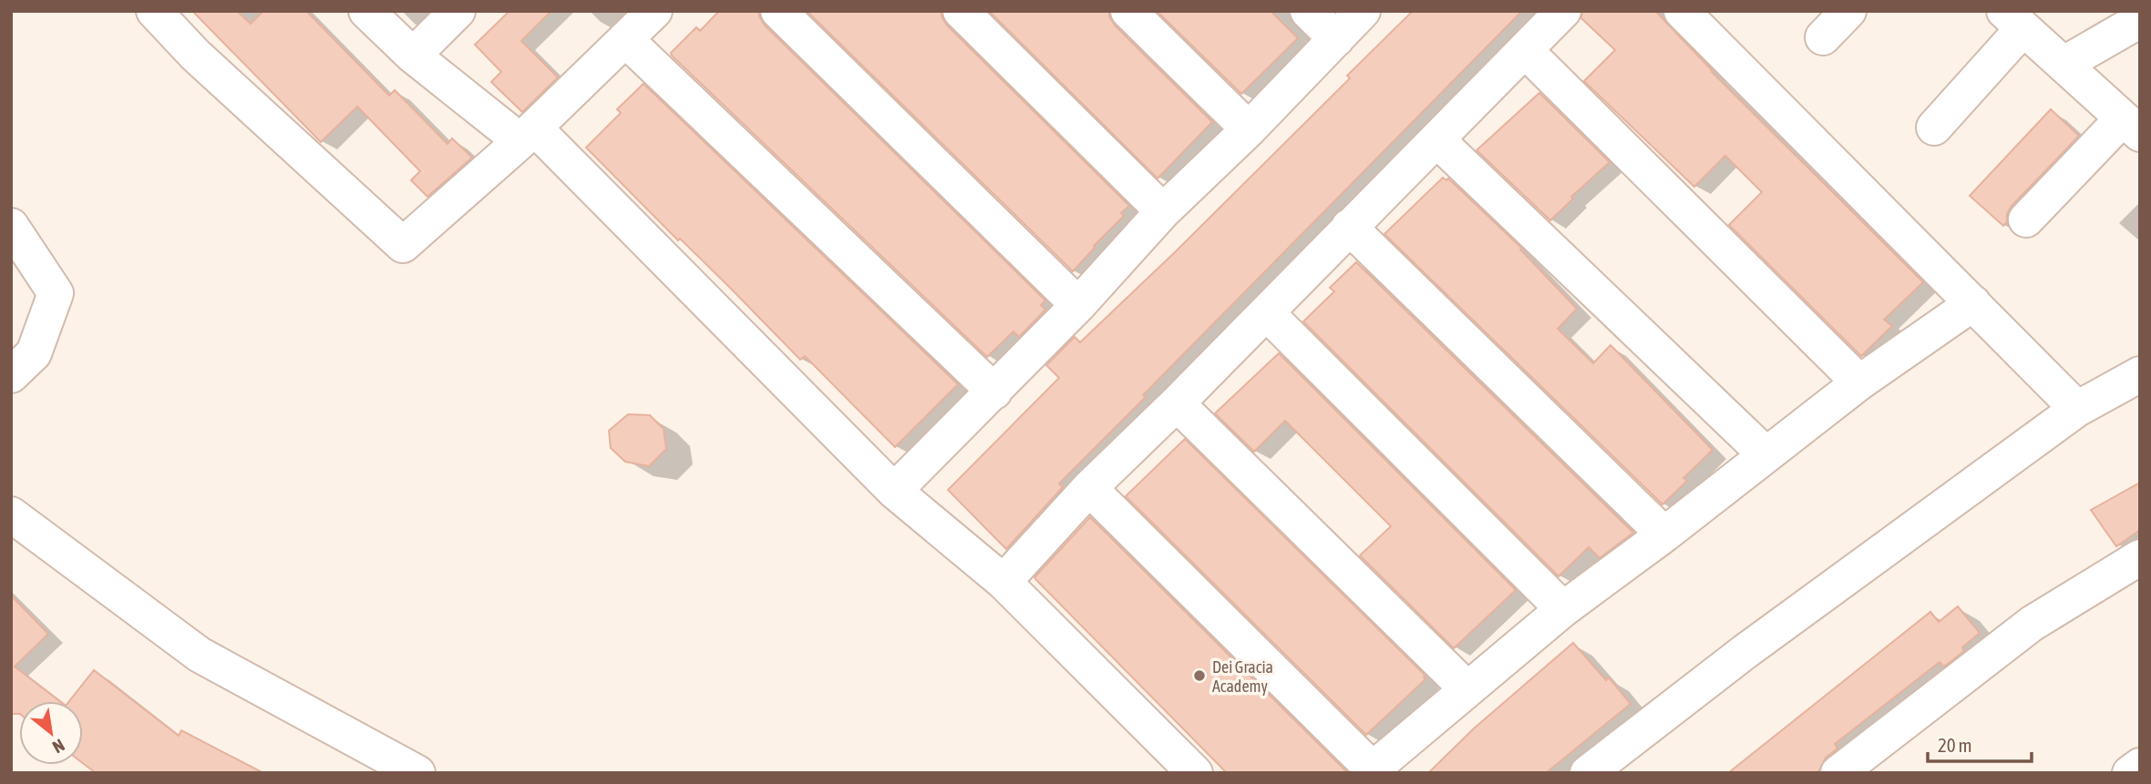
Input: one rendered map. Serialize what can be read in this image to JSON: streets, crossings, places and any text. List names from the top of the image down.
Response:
{
  "places": ["Dei Gracia Academy"],
  "scale_bar": "20 m",
  "north": "bottom right"
}
